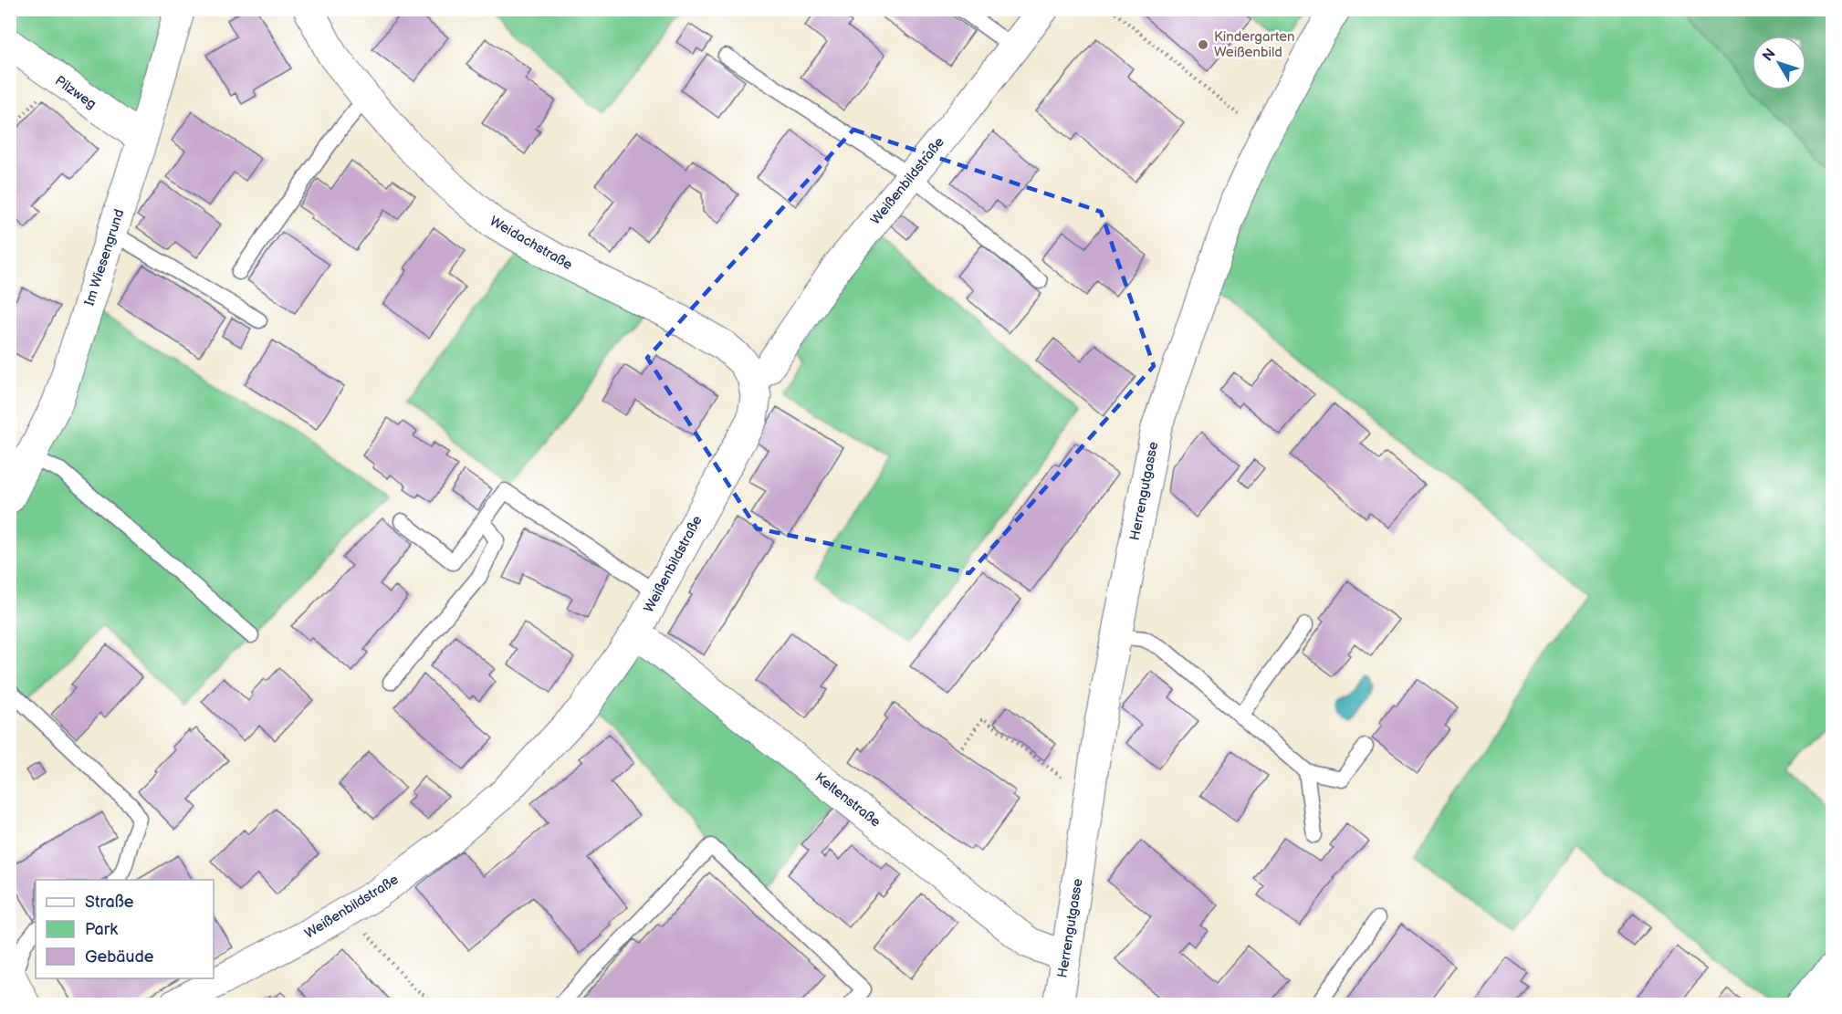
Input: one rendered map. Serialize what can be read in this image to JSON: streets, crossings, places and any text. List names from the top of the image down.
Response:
{
  "streets": {
    "street": [
      "Pilzweg",
      "Weißenbildstraße",
      "Weidachstraße",
      "Im Wiesengrund",
      "Herrengutgasse",
      "Keltenstraße"
    ]
  },
  "crossings": [
    ["Pilzweg", "Im Wiesengrund"],
    ["Weißenbildstraße", "Weidachstraße"],
    ["Weißenbildstraße", "Keltenstraße"],
    ["Herrengutgasse", "Keltenstraße"]
  ],
  "places": ["Kindergarten Weißenbild"],
  "legend": ["Straße", "Park", "Gebäude"],
  "north": "top left"
}
